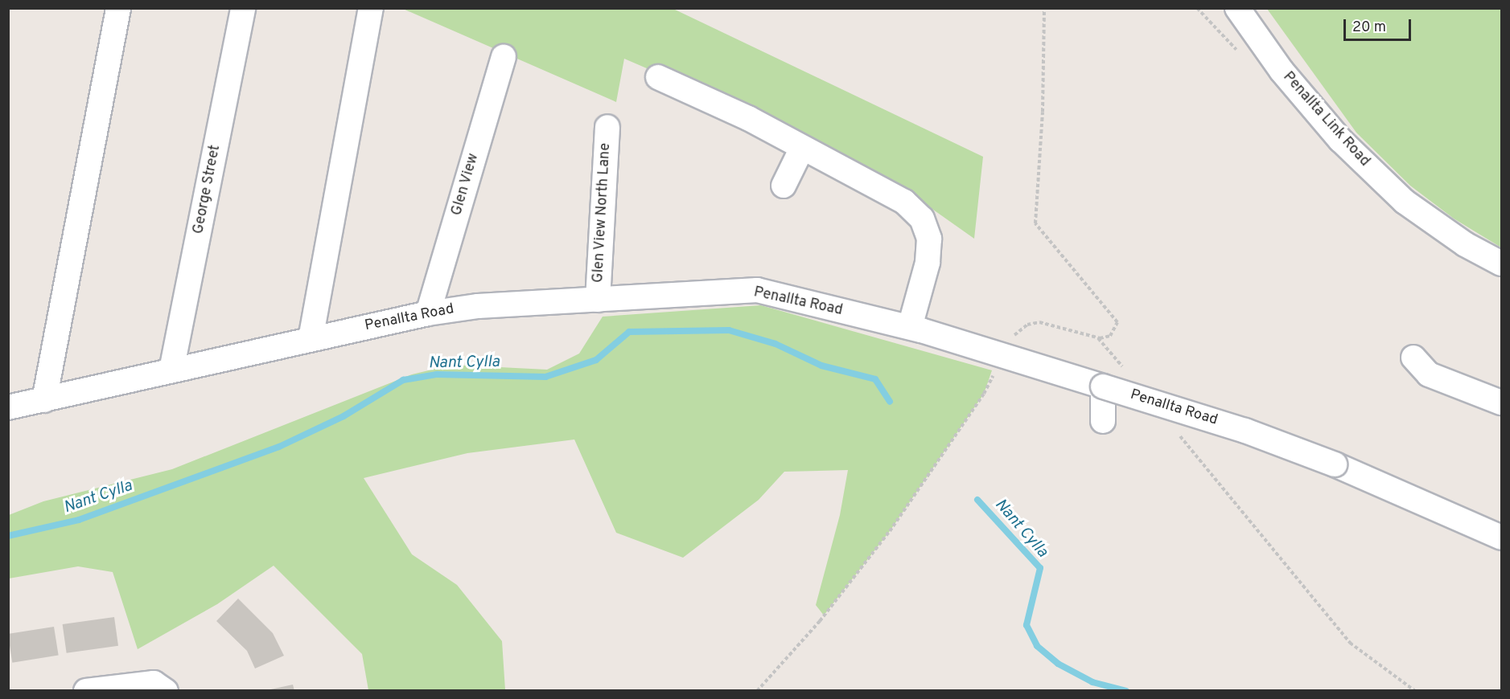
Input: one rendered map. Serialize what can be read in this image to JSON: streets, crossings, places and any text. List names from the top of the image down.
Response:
{
  "streets": {
    "street": [
      "Penallta Link Road",
      "Glen View",
      "George Street",
      "Glen View North Lane",
      "Penallta Road"
    ]
  },
  "crossings": [
    ["Glen View", "Penallta Road"],
    ["George Street", "Penallta Road"],
    ["Glen View North Lane", "Penallta Road"]
  ],
  "water": ["Nant Cylla"],
  "scale_bar": "20 m"
}
